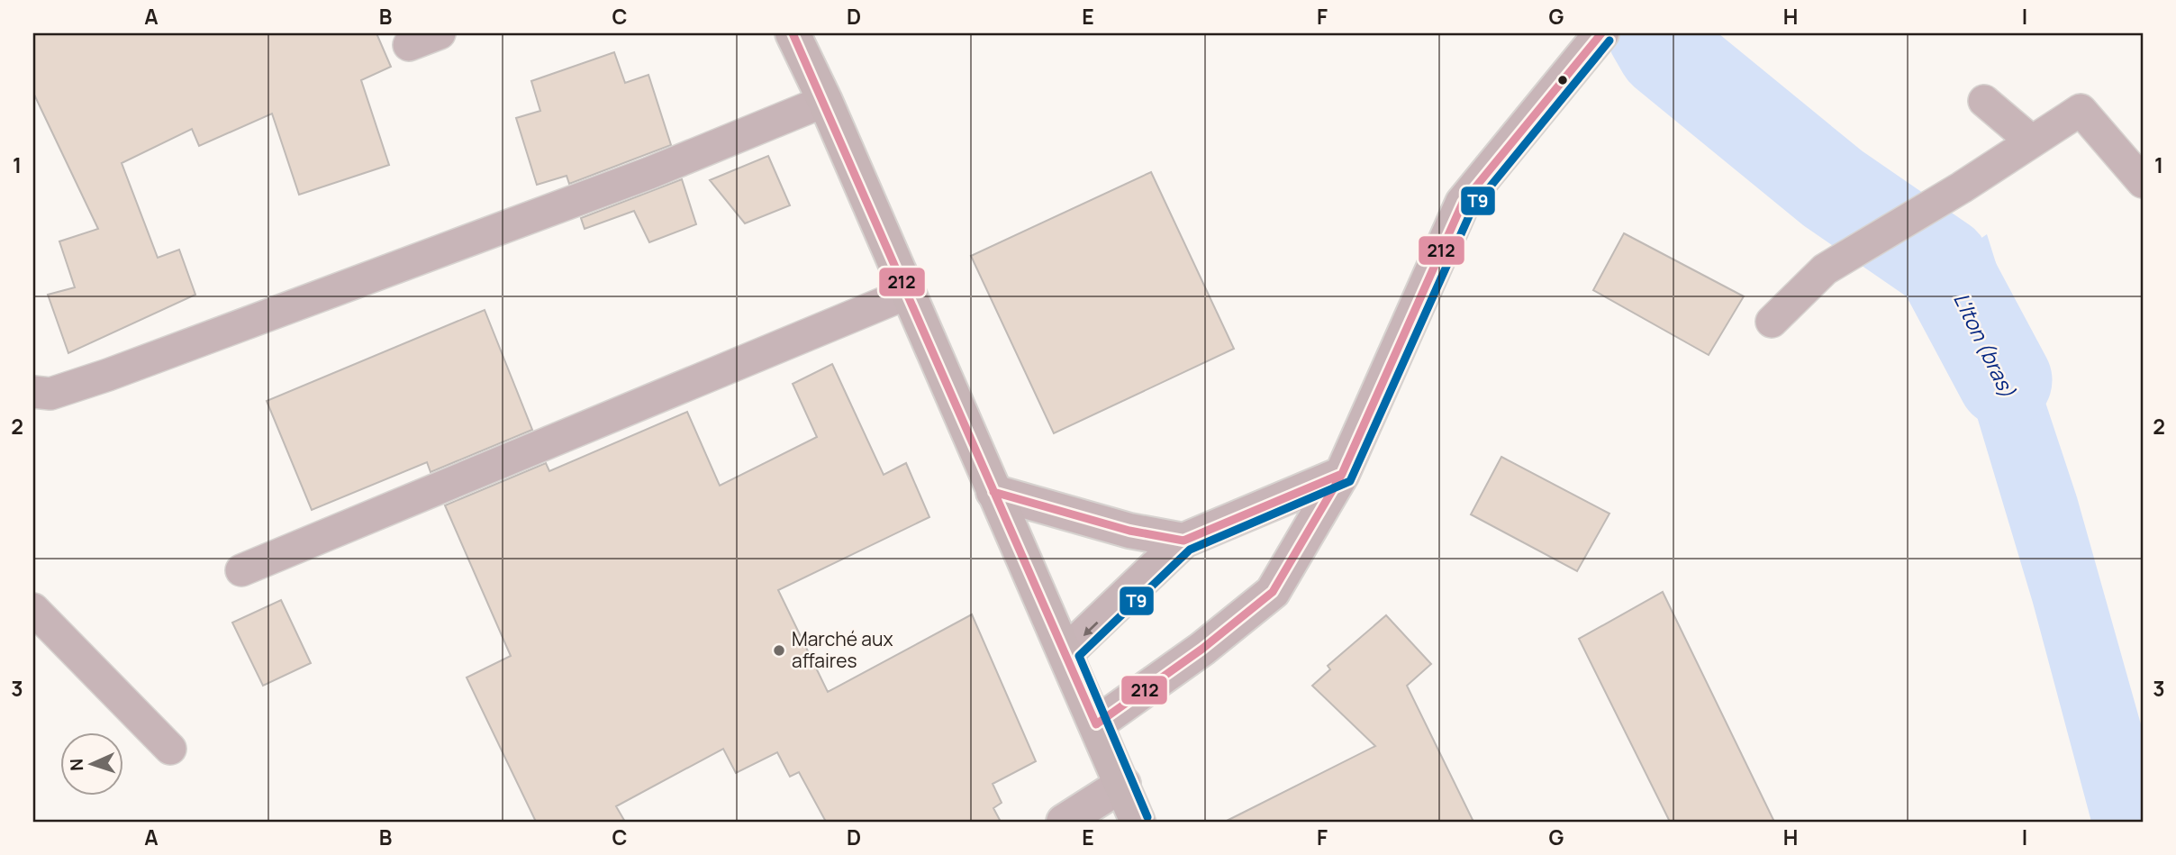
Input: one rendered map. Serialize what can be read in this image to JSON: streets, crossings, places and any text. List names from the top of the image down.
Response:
{
  "water": ["L'Iton (bras)"],
  "places": ["Marché aux affaires"],
  "lines": ["transit line 212", "transit line T9"],
  "north": "left",
  "grid": {
    "columns": [
      "A",
      "B",
      "C",
      "D",
      "E",
      "F",
      "G",
      "H",
      "I"
    ],
    "rows": ["1", "2", "3"]
  }
}
